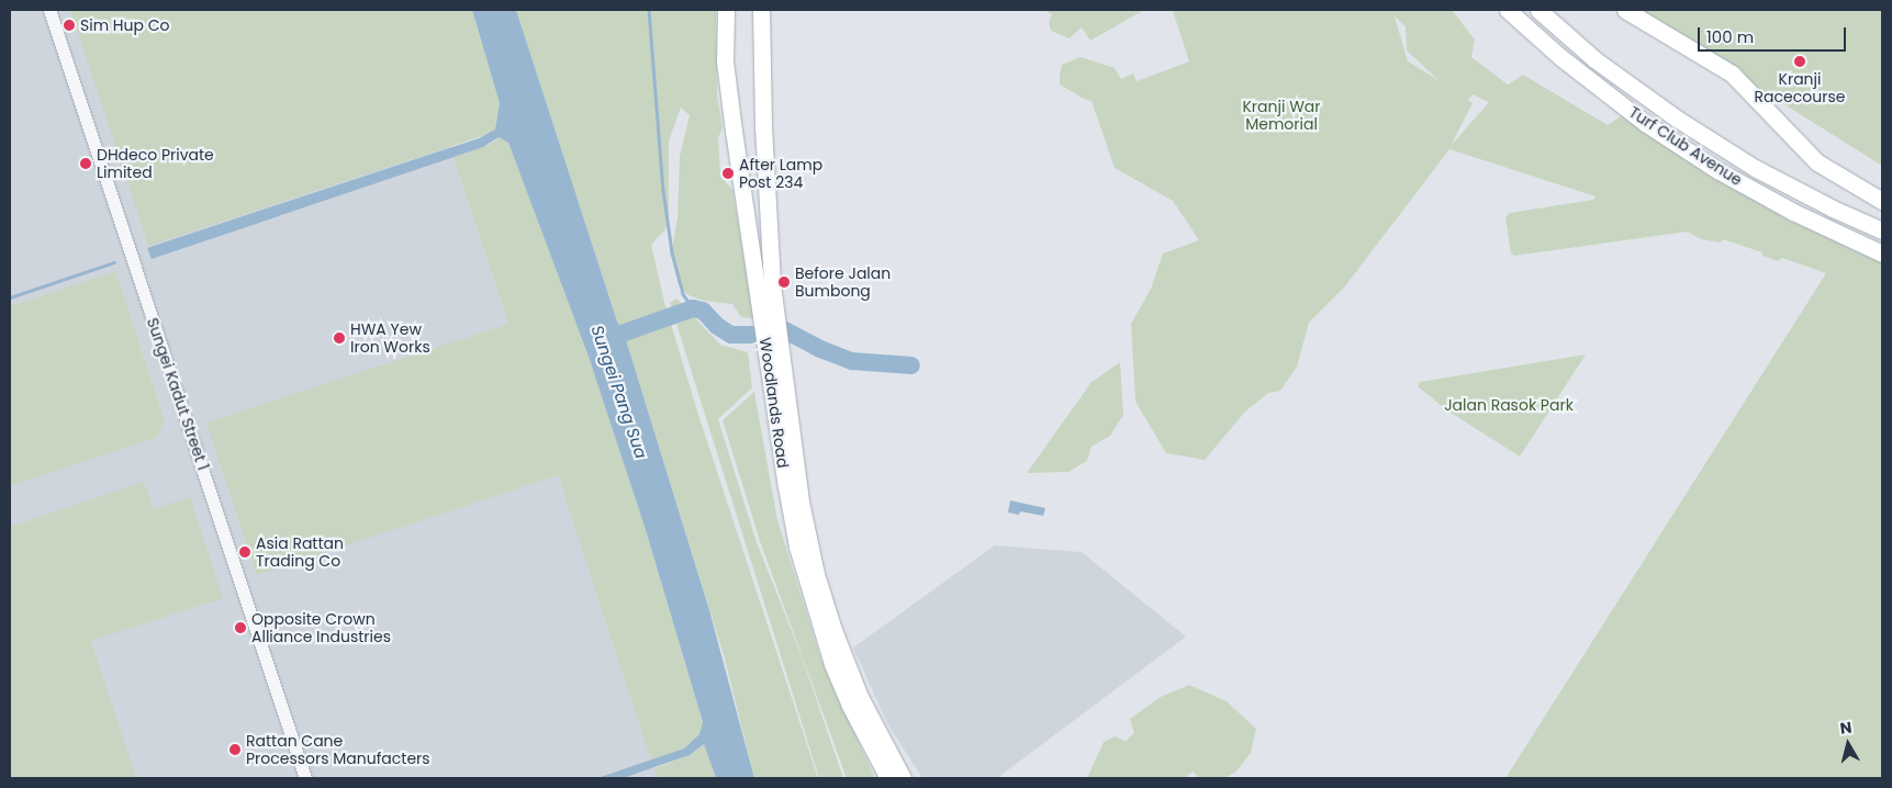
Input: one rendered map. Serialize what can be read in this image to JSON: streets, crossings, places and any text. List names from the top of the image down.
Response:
{
  "streets": {
    "main road": ["Turf Club Avenue", "Woodlands Road"],
    "street": ["Sungei Kadut Street 1"]
  },
  "water": ["Sungei Pang Sua"],
  "parks": ["Kranji War Memorial", "Jalan Rasok Park"],
  "places": [
    "Sim Hup Co",
    "Kranji Racecourse",
    "DHdeco Private Limited",
    "After Lamp Post 234",
    "Before Jalan Bumbong",
    "HWA Yew Iron Works",
    "Asia Rattan Trading Co",
    "Opposite Crown Alliance Industries",
    "Rattan Cane Processors Manufacters"
  ],
  "scale_bar": "100 m",
  "north": "top"
}
